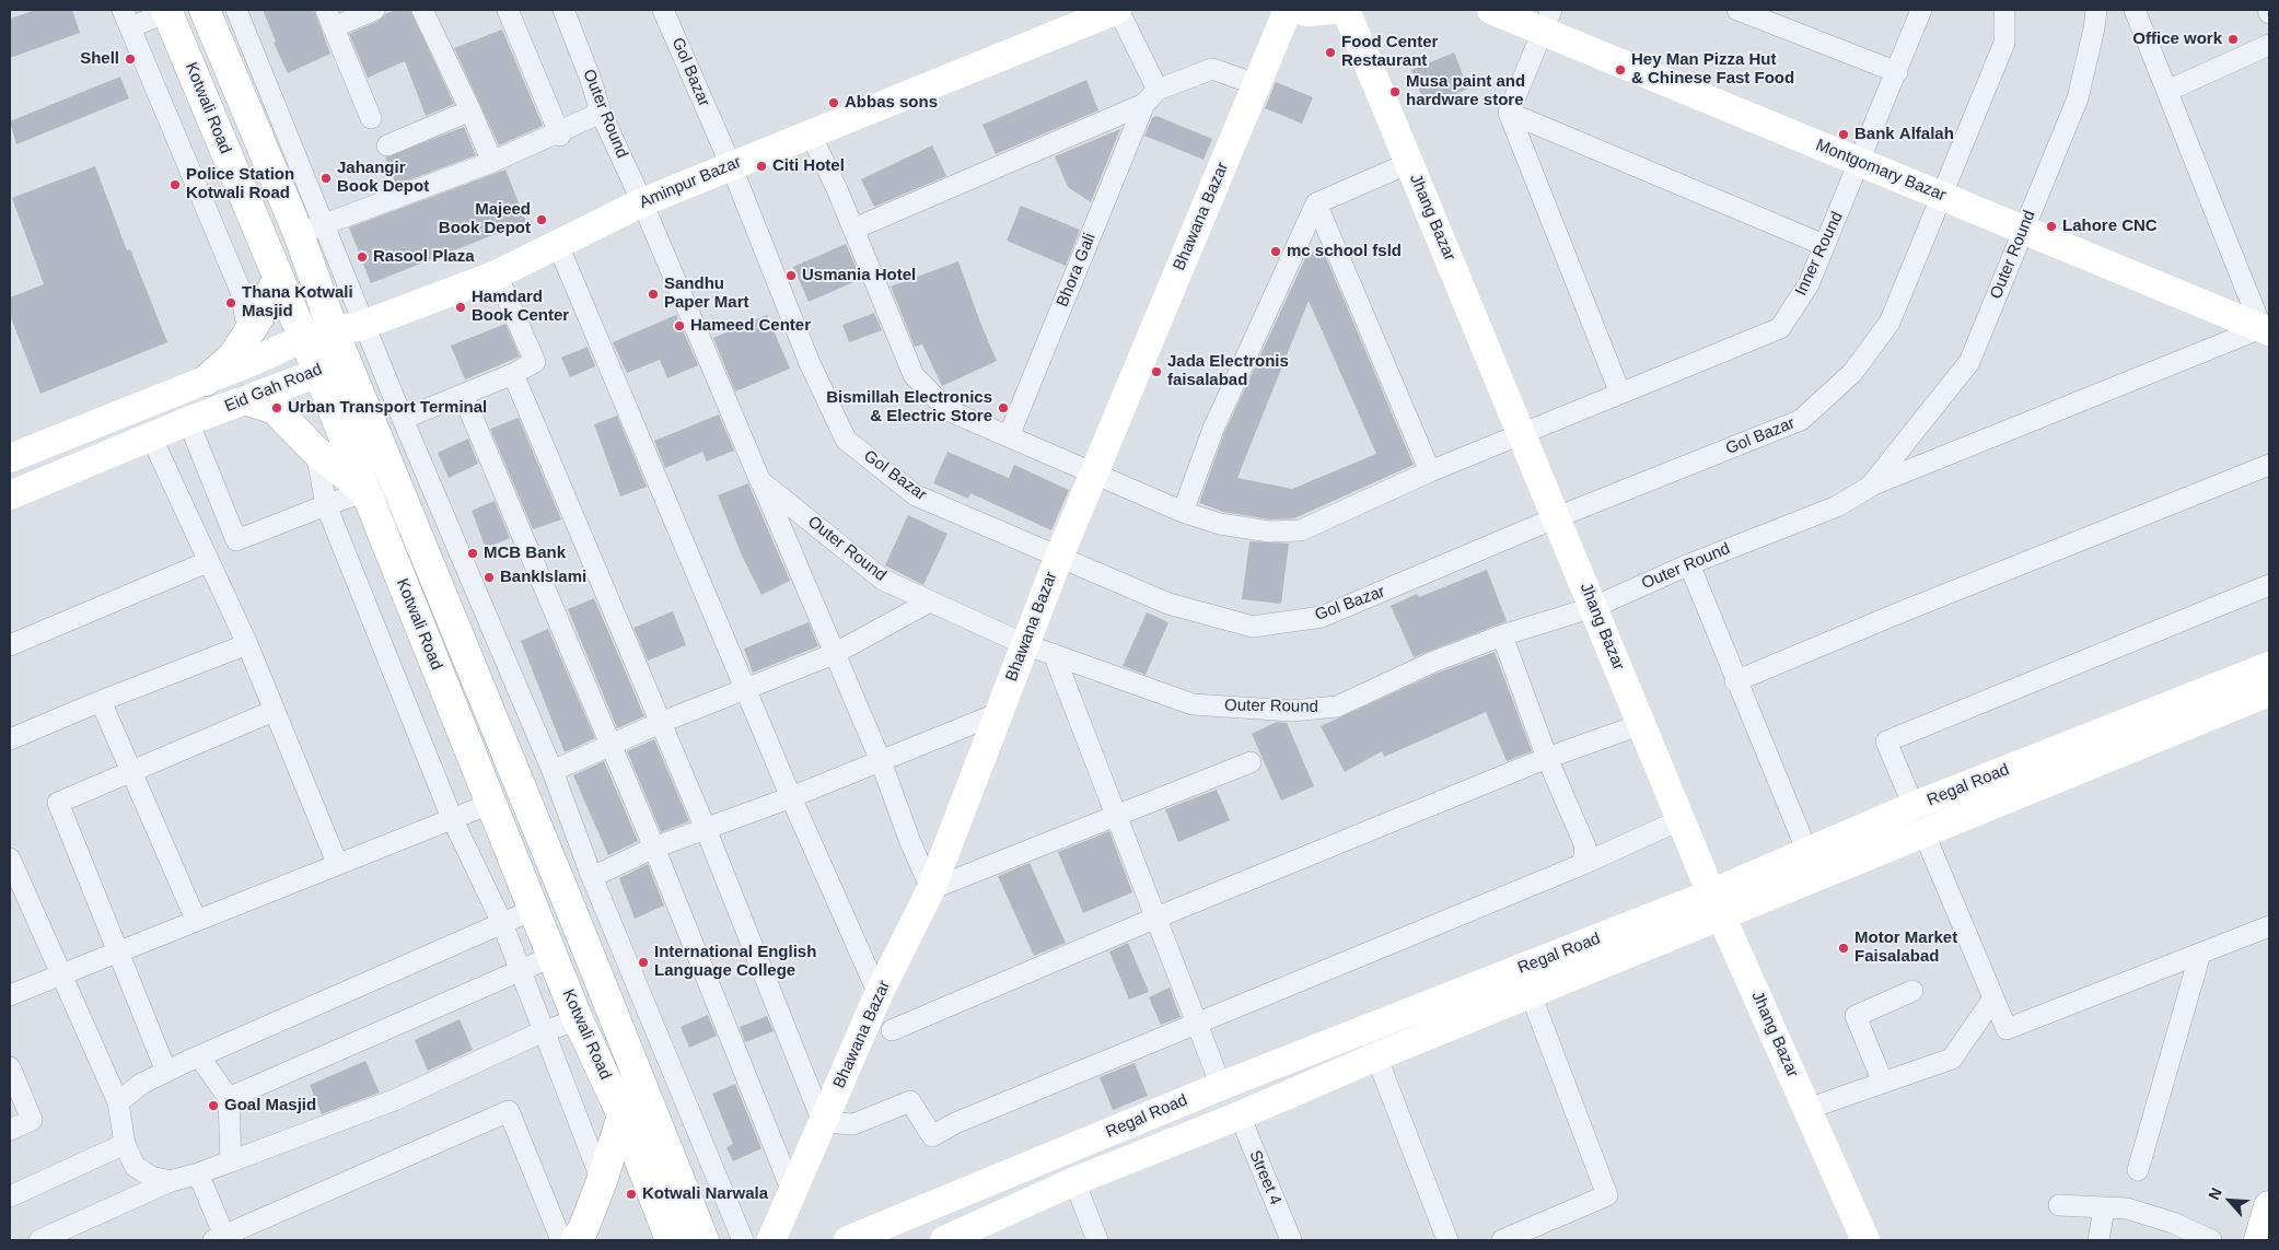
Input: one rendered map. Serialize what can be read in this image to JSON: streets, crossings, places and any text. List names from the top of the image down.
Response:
{
  "streets": {
    "main road": ["Kotwali Road"],
    "street": [
      "Gol Bazar",
      "Outer Round",
      "Montgomary Bazar",
      "Aminpur Bazar",
      "Bhawana Bazar",
      "Jhang Bazar",
      "Inner Round",
      "Bhora Gali",
      "Eid Gah Road",
      "Regal Road",
      "Street 4"
    ]
  },
  "crossings": [
    ["Gol Bazar", "Montgomary Bazar"],
    ["Gol Bazar", "Aminpur Bazar"],
    ["Gol Bazar", "Bhawana Bazar"],
    ["Gol Bazar", "Jhang Bazar"],
    ["Kotwali Road", "Aminpur Bazar"],
    ["Kotwali Road", "Eid Gah Road"],
    ["Outer Round", "Montgomary Bazar"],
    ["Outer Round", "Aminpur Bazar"],
    ["Outer Round", "Bhawana Bazar"],
    ["Outer Round", "Jhang Bazar"],
    ["Montgomary Bazar", "Inner Round"],
    ["Aminpur Bazar", "Inner Round"],
    ["Aminpur Bazar", "Eid Gah Road"],
    ["Bhawana Bazar", "Inner Round"],
    ["Jhang Bazar", "Inner Round"],
    ["Jhang Bazar", "Regal Road"],
    ["Inner Round", "Bhora Gali"],
    ["Regal Road", "Street 4"]
  ],
  "places": [
    "Office work",
    "Food Center Restaurant",
    "Shell",
    "Hey Man Pizza Hut & Chinese Fast Food",
    "Musa paint and hardware store",
    "Abbas sons",
    "Bank Alfalah",
    "Citi Hotel",
    "Jahangir Book Depot",
    "Police Station Kotwali Road",
    "Majeed Book Depot",
    "Lahore CNC",
    "mc school fsld",
    "Rasool Plaza",
    "Usmania Hotel",
    "Sandhu Paper Mart",
    "Thana Kotwali Masjid",
    "Hamdard Book Center",
    "Hameed Center",
    "Jada Electronis faisalabad",
    "Urban Transport Terminal",
    "Bismillah Electronics & Electric Store",
    "MCB Bank",
    "BankIslami",
    "Motor Market Faisalabad",
    "International English Language College",
    "Goal Masjid",
    "Kotwali Narwala"
  ],
  "north": "top left"
}
